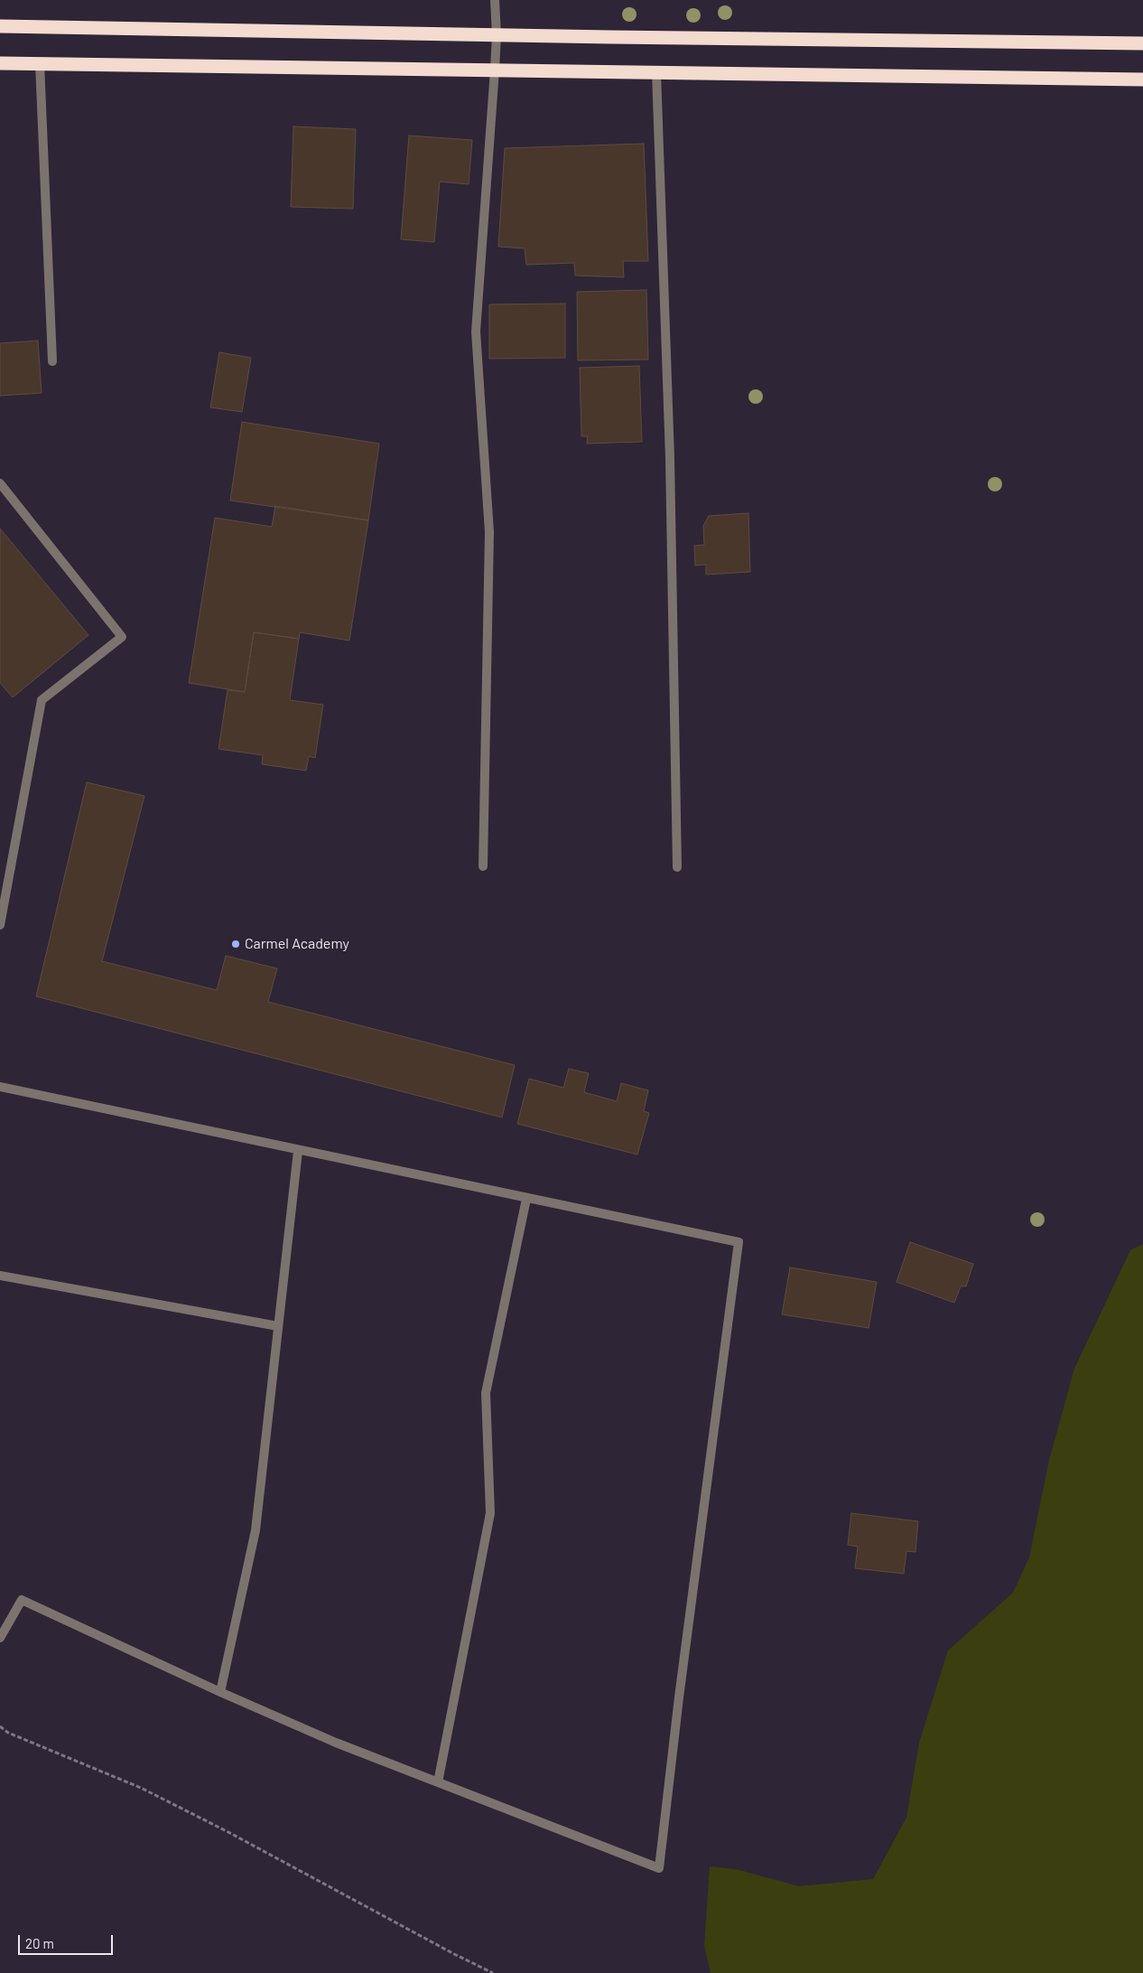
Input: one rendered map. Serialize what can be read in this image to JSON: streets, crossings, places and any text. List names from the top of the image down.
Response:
{
  "places": ["Carmel Academy"],
  "scale_bar": "20 m"
}
